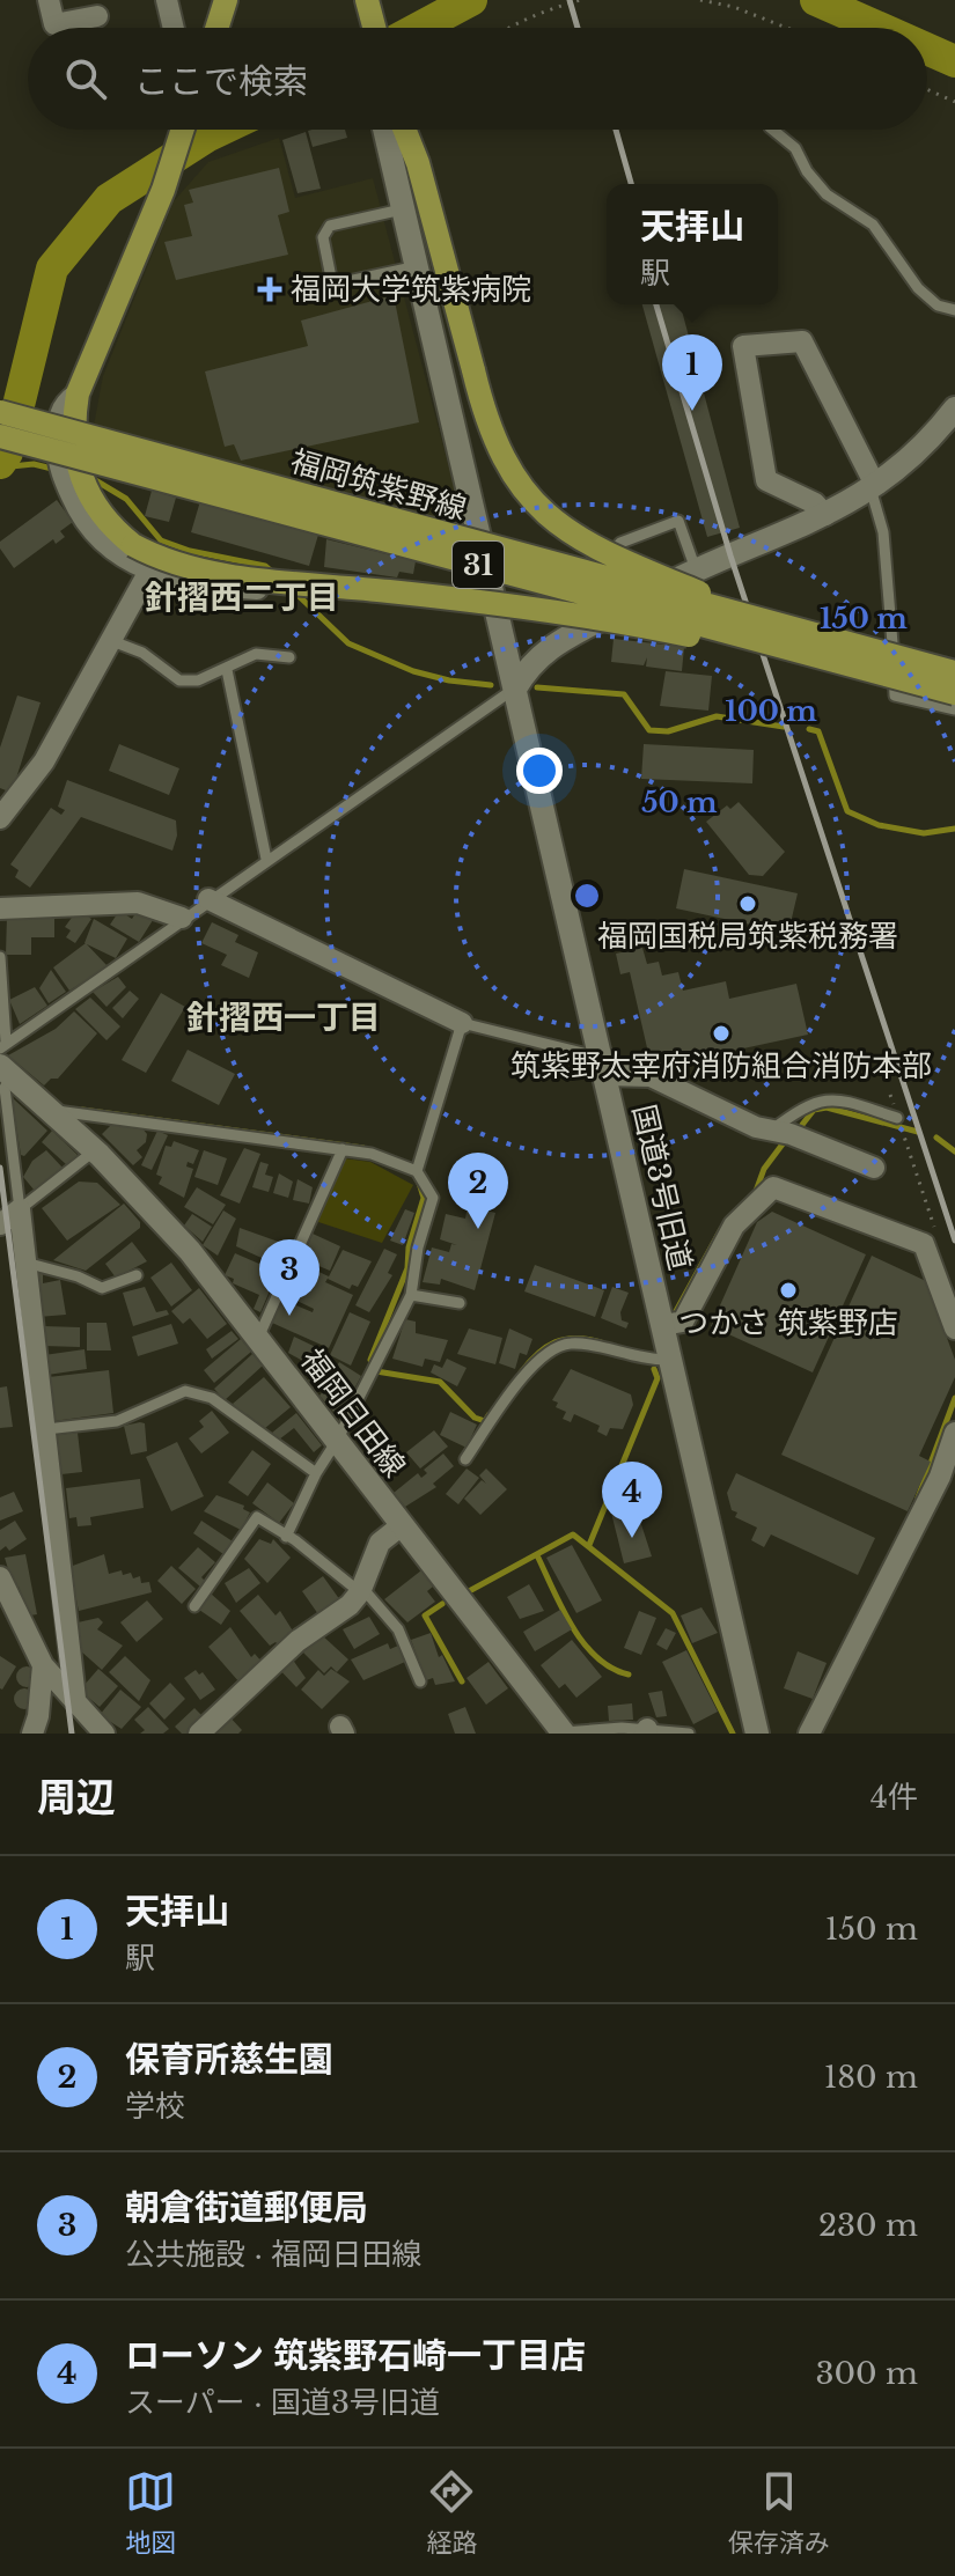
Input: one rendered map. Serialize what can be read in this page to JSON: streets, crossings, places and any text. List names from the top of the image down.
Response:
{
  "streets": {
    "main road": ["福岡筑紫野線", "31"],
    "street": ["国道3号旧道", "福岡日田線"]
  },
  "districts": ["針摺西二丁目", "針摺西一丁目"],
  "places": {
    "health": ["福岡大学筑紫病院"],
    "other": ["福岡国税局筑紫税務署", "筑紫野太宰府消防組合消防本部", "つかさ 筑紫野店"]
  },
  "page": {
    "search": "ここで検索",
    "popup": ["天拝山", "駅"],
    "pins": [
      "1",
      "2",
      "3",
      "4"
    ],
    "heading": ["周辺", "4件"],
    "list": [
      {
        "mark": "1",
        "name": "天拝山",
        "note": "駅",
        "value": "150 m"
      },
      {
        "mark": "2",
        "name": "保育所慈生園",
        "note": "学校",
        "value": "180 m"
      },
      {
        "mark": "3",
        "name": "朝倉街道郵便局",
        "note": "公共施設 · 福岡日田線",
        "value": "230 m"
      },
      {
        "mark": "4",
        "name": "ローソン 筑紫野石崎一丁目店",
        "note": "スーパー · 国道3号旧道",
        "value": "300 m"
      }
    ],
    "nav": ["地図", "経路", "保存済み"]
  },
  "rings": ["150 m", "100 m", "50 m"]
}
